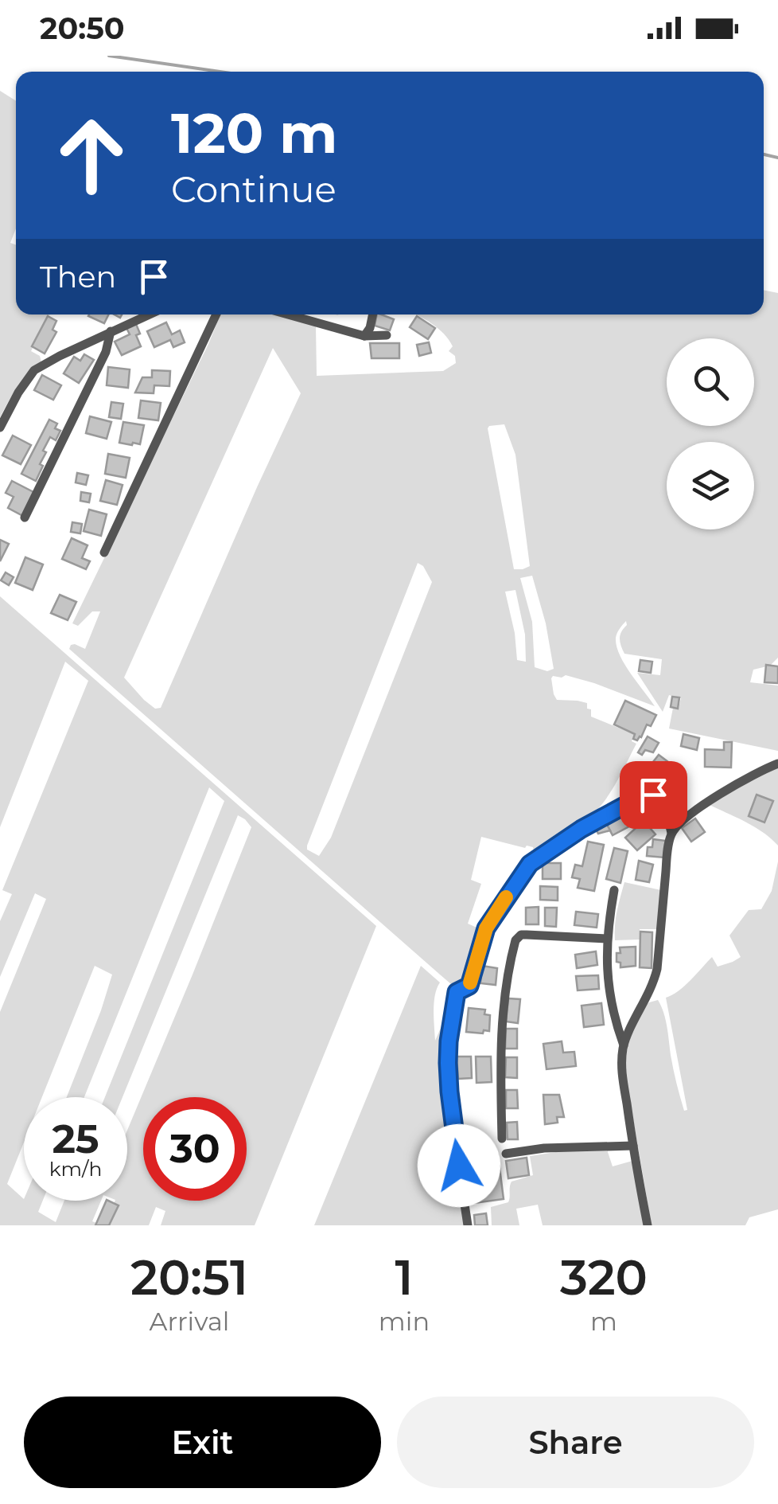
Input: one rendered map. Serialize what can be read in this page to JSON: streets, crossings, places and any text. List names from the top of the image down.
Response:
{
  "page": {
    "status": "20:50",
    "turn": ["120 m", "Continue"],
    "then": "Then",
    "speed": "25 km/h",
    "limit": "30",
    "eta": [
      "20:51",
      "Arrival",
      "1",
      "min",
      "320",
      "m"
    ],
    "buttons": ["Exit", "Share"]
  }
}
